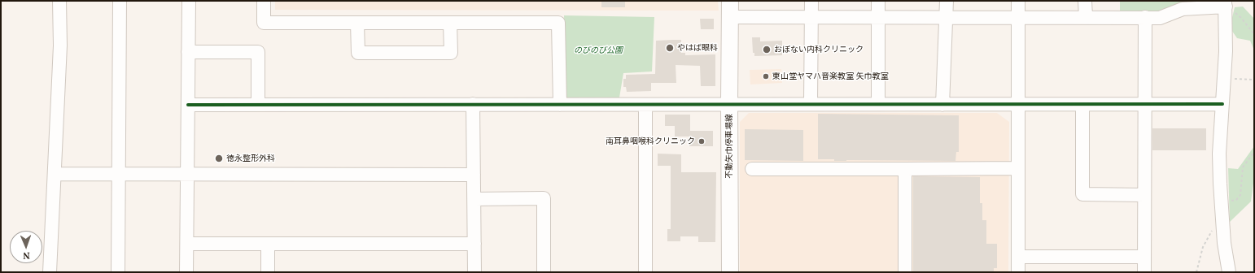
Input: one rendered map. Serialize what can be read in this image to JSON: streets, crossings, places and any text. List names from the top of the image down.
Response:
{
  "streets": {
    "main road": ["不動矢巾停車場線"]
  },
  "parks": ["のびのび公園"],
  "places": [
    "やはば眼科",
    "おぼない内科クリニック",
    "東山堂ヤマハ音楽教室 矢巾教室",
    "南耳鼻咽喉科クリニック",
    "徳永整形外科"
  ],
  "north": "bottom"
}
